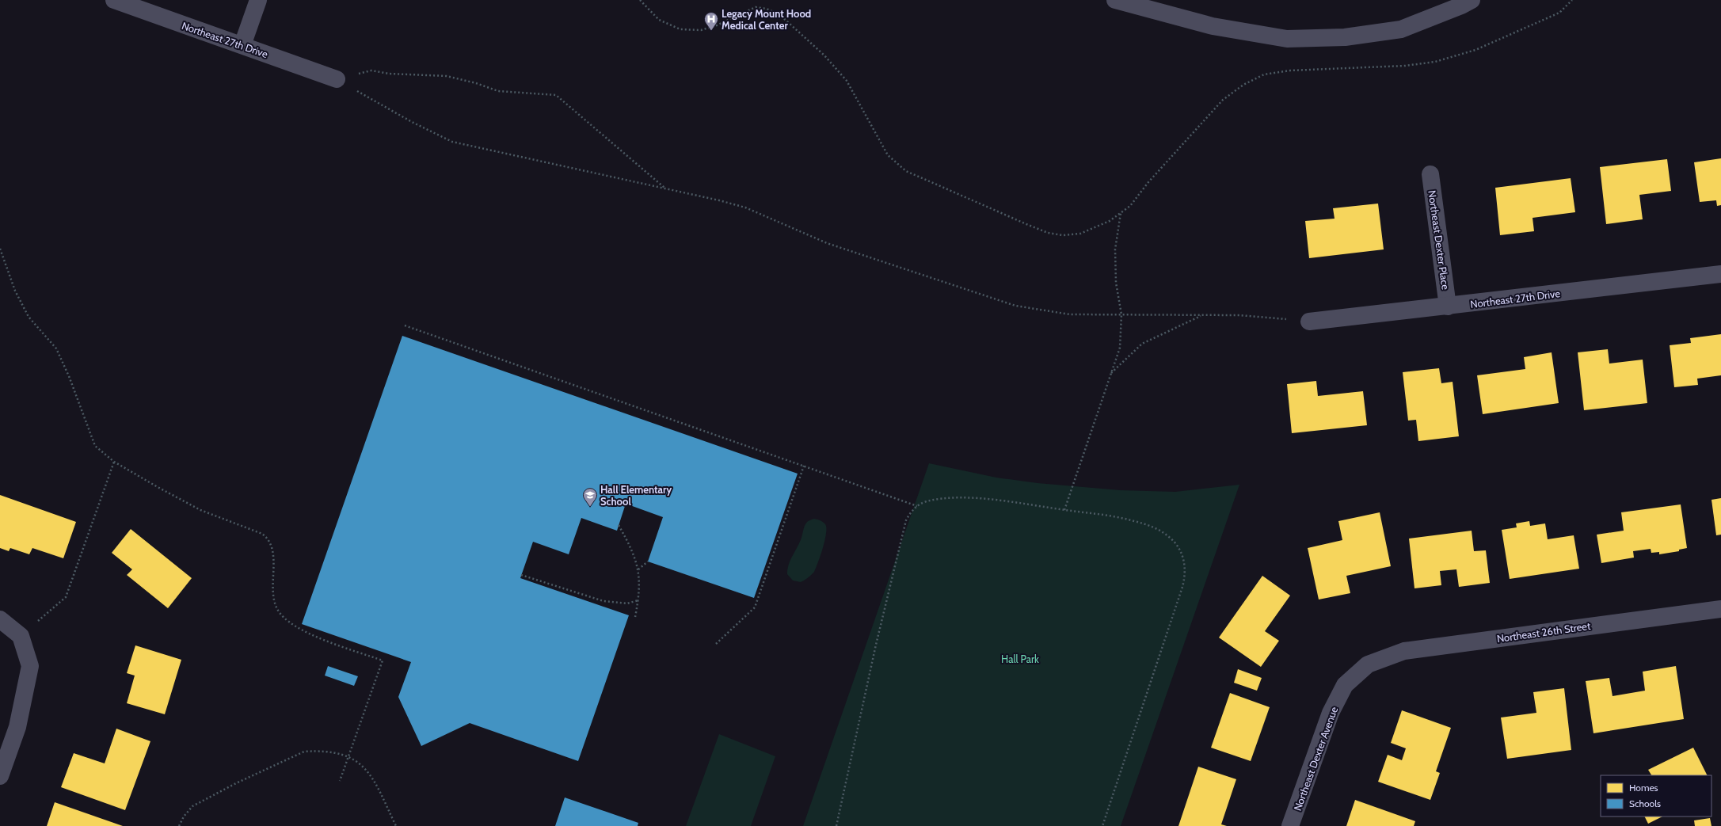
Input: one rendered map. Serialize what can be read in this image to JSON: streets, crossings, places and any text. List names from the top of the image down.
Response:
{
  "streets": {
    "street": [
      "Northeast 27th Drive",
      "Northeast Dexter Place",
      "Northeast 26th Street",
      "Northeast Dexter Avenue"
    ]
  },
  "crossings": [
    ["Northeast 27th Drive", "Northeast Dexter Place"],
    ["Northeast 26th Street", "Northeast Dexter Avenue"]
  ],
  "parks": ["Hall Park"],
  "places": {
    "hospital": ["Legacy Mount Hood Medical Center"],
    "school or university": ["Hall Elementary School"]
  },
  "legend": ["Homes", "Schools"]
}
